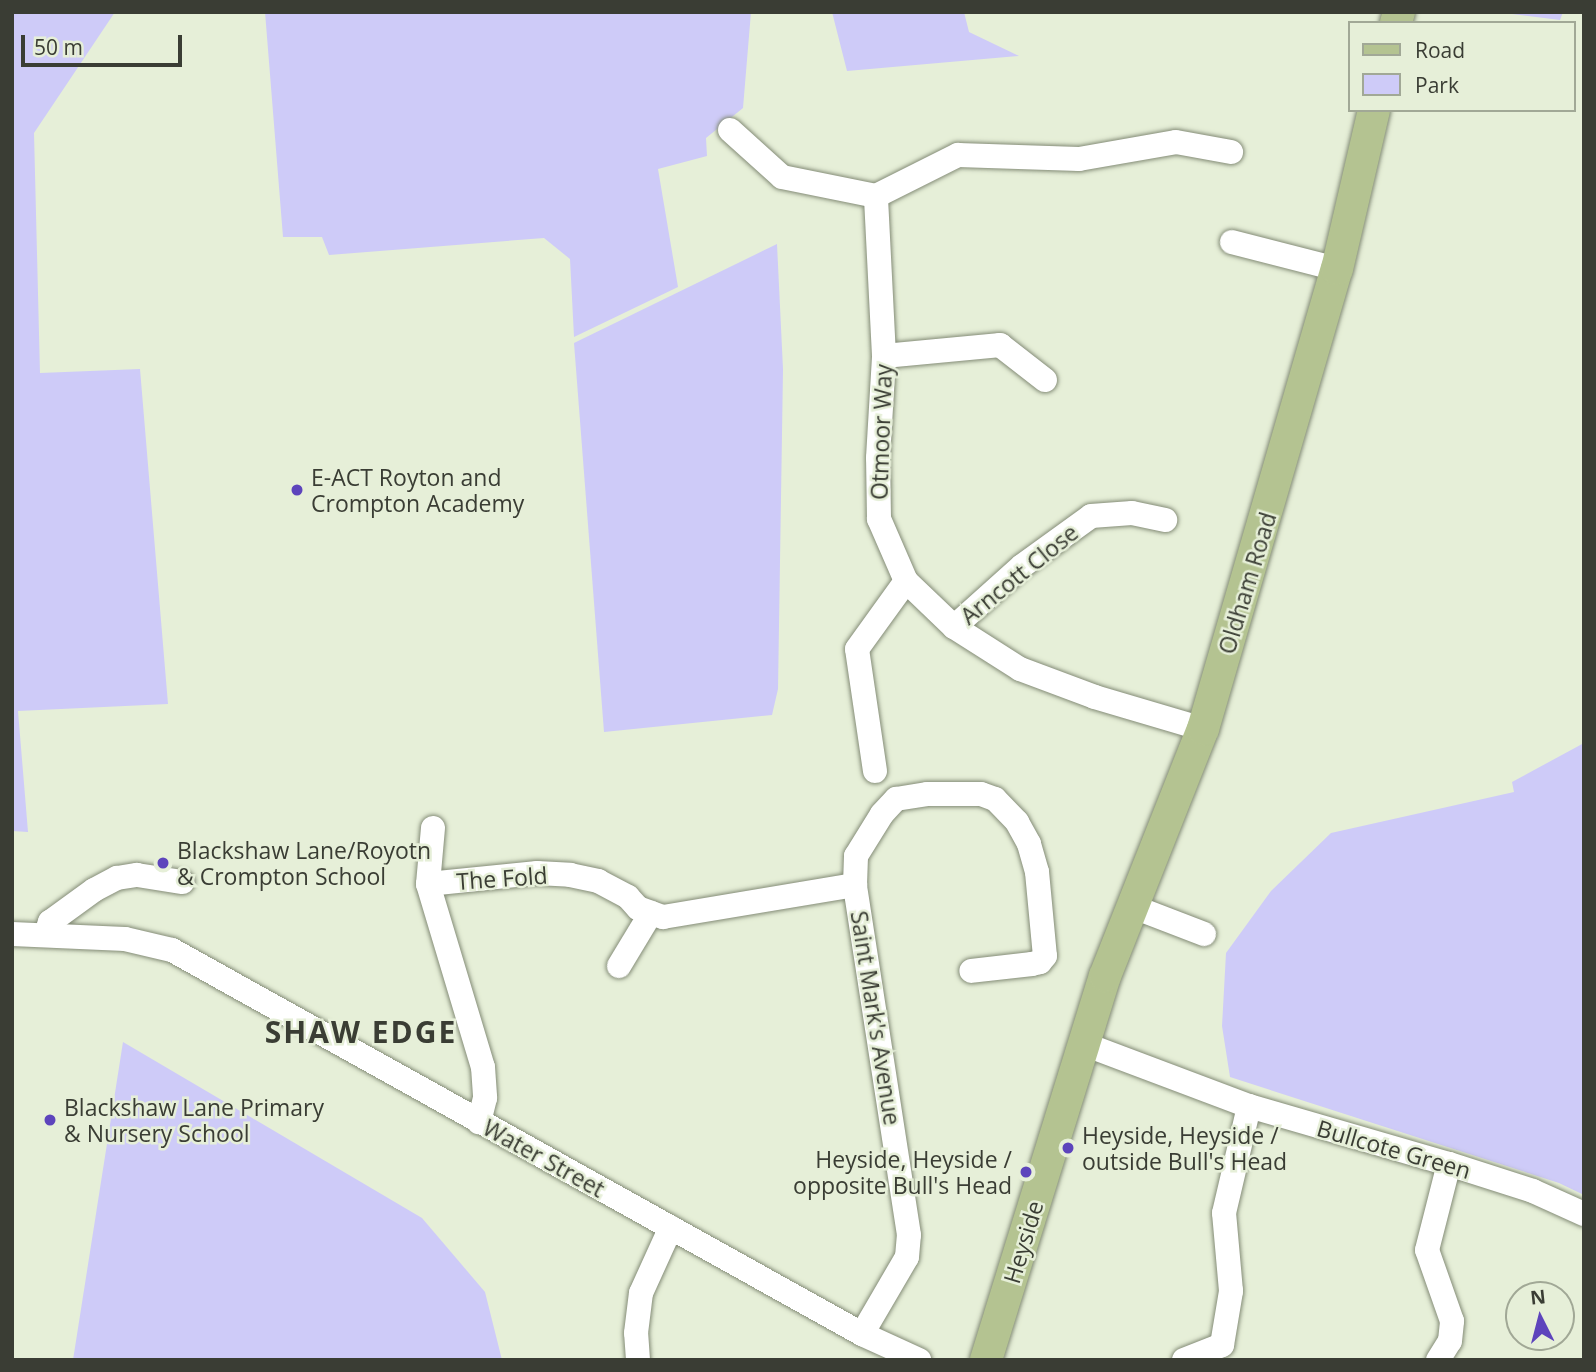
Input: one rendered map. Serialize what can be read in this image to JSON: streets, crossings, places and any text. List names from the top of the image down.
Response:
{
  "streets": {
    "main road": ["Oldham Road", "Heyside"],
    "street": [
      "Otmoor Way",
      "Arncott Close",
      "The Fold",
      "Saint Mark's Avenue",
      "Bullcote Green",
      "Water Street"
    ]
  },
  "crossings": [
    ["Otmoor Way", "Arncott Close"],
    ["Otmoor Way", "Oldham Road"],
    ["Oldham Road", "Bullcote Green"],
    ["Oldham Road", "Heyside"],
    ["Saint Mark's Avenue", "Water Street"],
    ["Bullcote Green", "Heyside"]
  ],
  "districts": ["SHAW EDGE"],
  "places": [
    "E-ACT Royton and Crompton Academy",
    "Blackshaw Lane/Royotn & Crompton School",
    "Blackshaw Lane Primary & Nursery School",
    "Heyside, Heyside / outside Bull's Head",
    "Heyside, Heyside / opposite Bull's Head"
  ],
  "legend": ["Road", "Park"],
  "scale_bar": "50 m",
  "north": "top"
}
